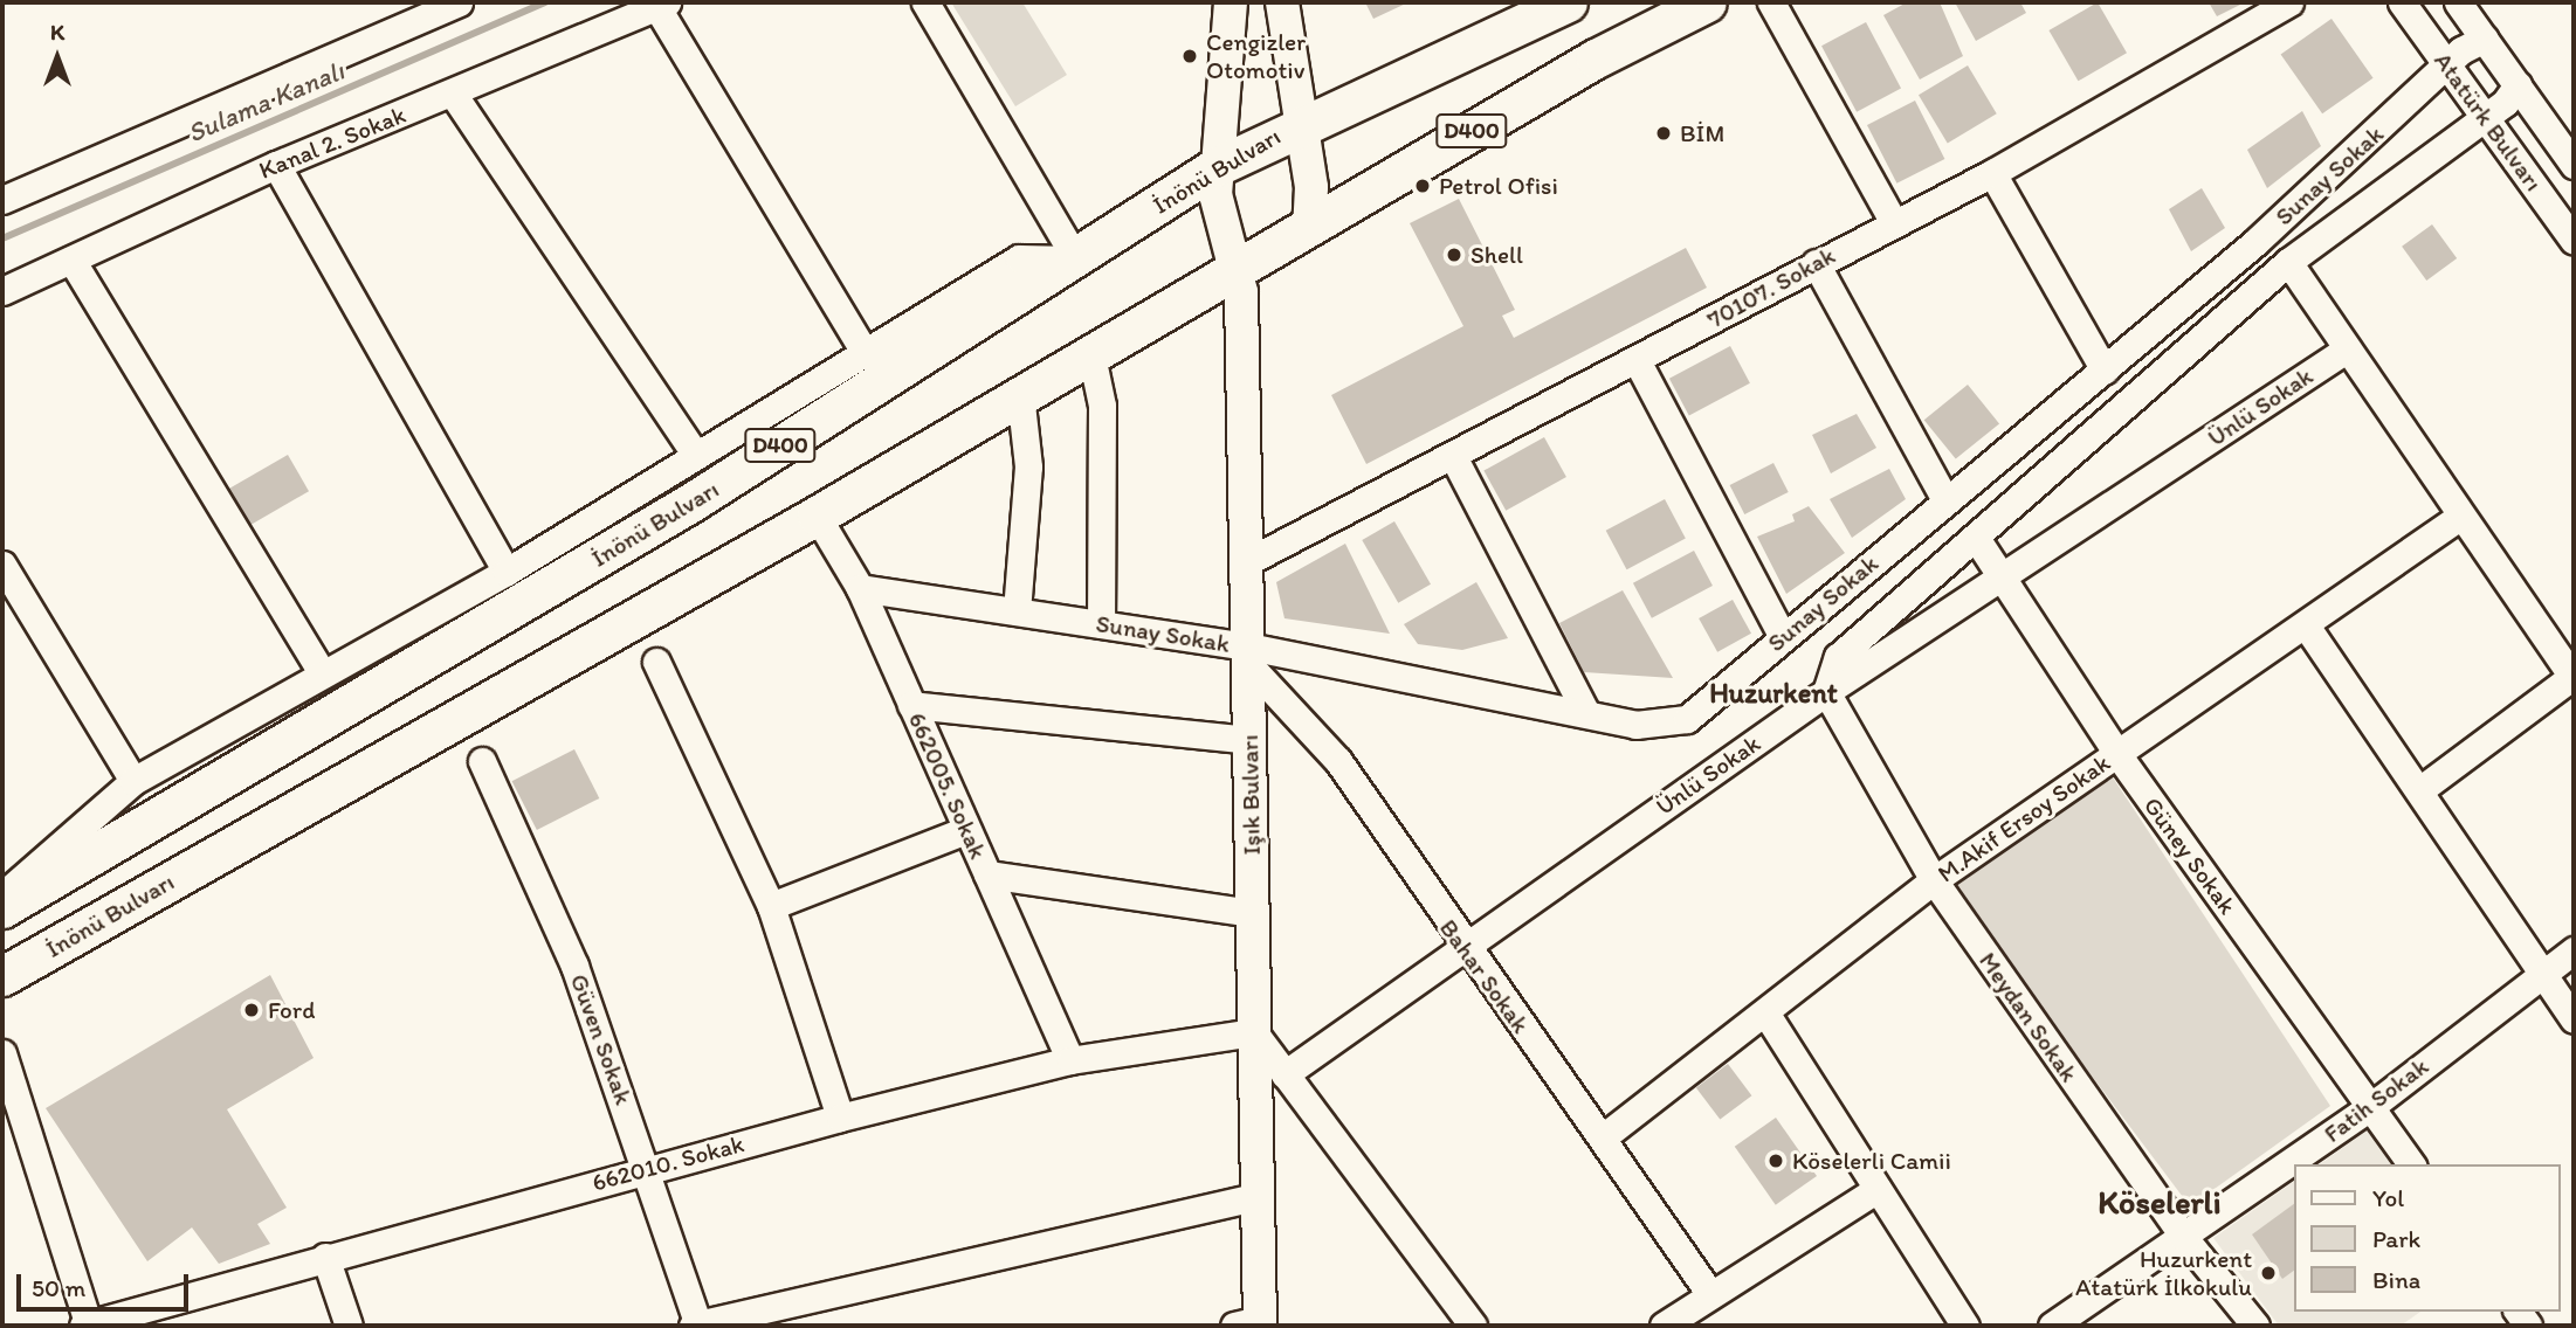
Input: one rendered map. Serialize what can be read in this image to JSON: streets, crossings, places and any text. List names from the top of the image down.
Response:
{
  "streets": {
    "highway": ["D400", "İnönü Bulvarı"],
    "main road": ["Işık Bulvarı"],
    "street": [
      "Atatürk Bulvarı",
      "Kanal 2. Sokak",
      "Sunay Sokak",
      "70107. Sokak",
      "Ünlü Sokak",
      "662005. Sokak",
      "M.Akif Ersoy Sokak",
      "Güney Sokak",
      "Bahar Sokak",
      "Meydan Sokak",
      "Güven Sokak",
      "Fatih Sokak",
      "662010. Sokak"
    ]
  },
  "crossings": [
    ["Atatürk Bulvarı", "Sunay Sokak"],
    ["D400", "İnönü Bulvarı"],
    ["D400", "Işık Bulvarı"],
    ["İnönü Bulvarı", "662005. Sokak"],
    ["İnönü Bulvarı", "Işık Bulvarı"],
    ["Sunay Sokak", "Ünlü Sokak"],
    ["Sunay Sokak", "662005. Sokak"],
    ["Sunay Sokak", "Işık Bulvarı"],
    ["Sunay Sokak", "Güney Sokak"],
    ["Sunay Sokak", "Bahar Sokak"],
    ["Sunay Sokak", "Meydan Sokak"],
    ["70107. Sokak", "Işık Bulvarı"],
    ["Ünlü Sokak", "Güney Sokak"],
    ["Ünlü Sokak", "Bahar Sokak"],
    ["Ünlü Sokak", "Meydan Sokak"],
    ["662005. Sokak", "662010. Sokak"],
    ["Işık Bulvarı", "Bahar Sokak"],
    ["Işık Bulvarı", "662010. Sokak"],
    ["M.Akif Ersoy Sokak", "Güney Sokak"],
    ["M.Akif Ersoy Sokak", "Bahar Sokak"],
    ["M.Akif Ersoy Sokak", "Meydan Sokak"],
    ["Güney Sokak", "Fatih Sokak"],
    ["Meydan Sokak", "Fatih Sokak"],
    ["Güven Sokak", "662010. Sokak"]
  ],
  "districts": ["Huzurkent", "Köselerli"],
  "water": ["Sulama Kanalı"],
  "places": [
    "Cengizler Otomotiv",
    "BİM",
    "Petrol Ofisi",
    "Shell",
    "Ford",
    "Köselerli Camii",
    "Huzurkent Atatürk İlkokulu"
  ],
  "legend": ["Yol", "Park", "Bina"],
  "scale_bar": "50 m",
  "north": "top"
}
